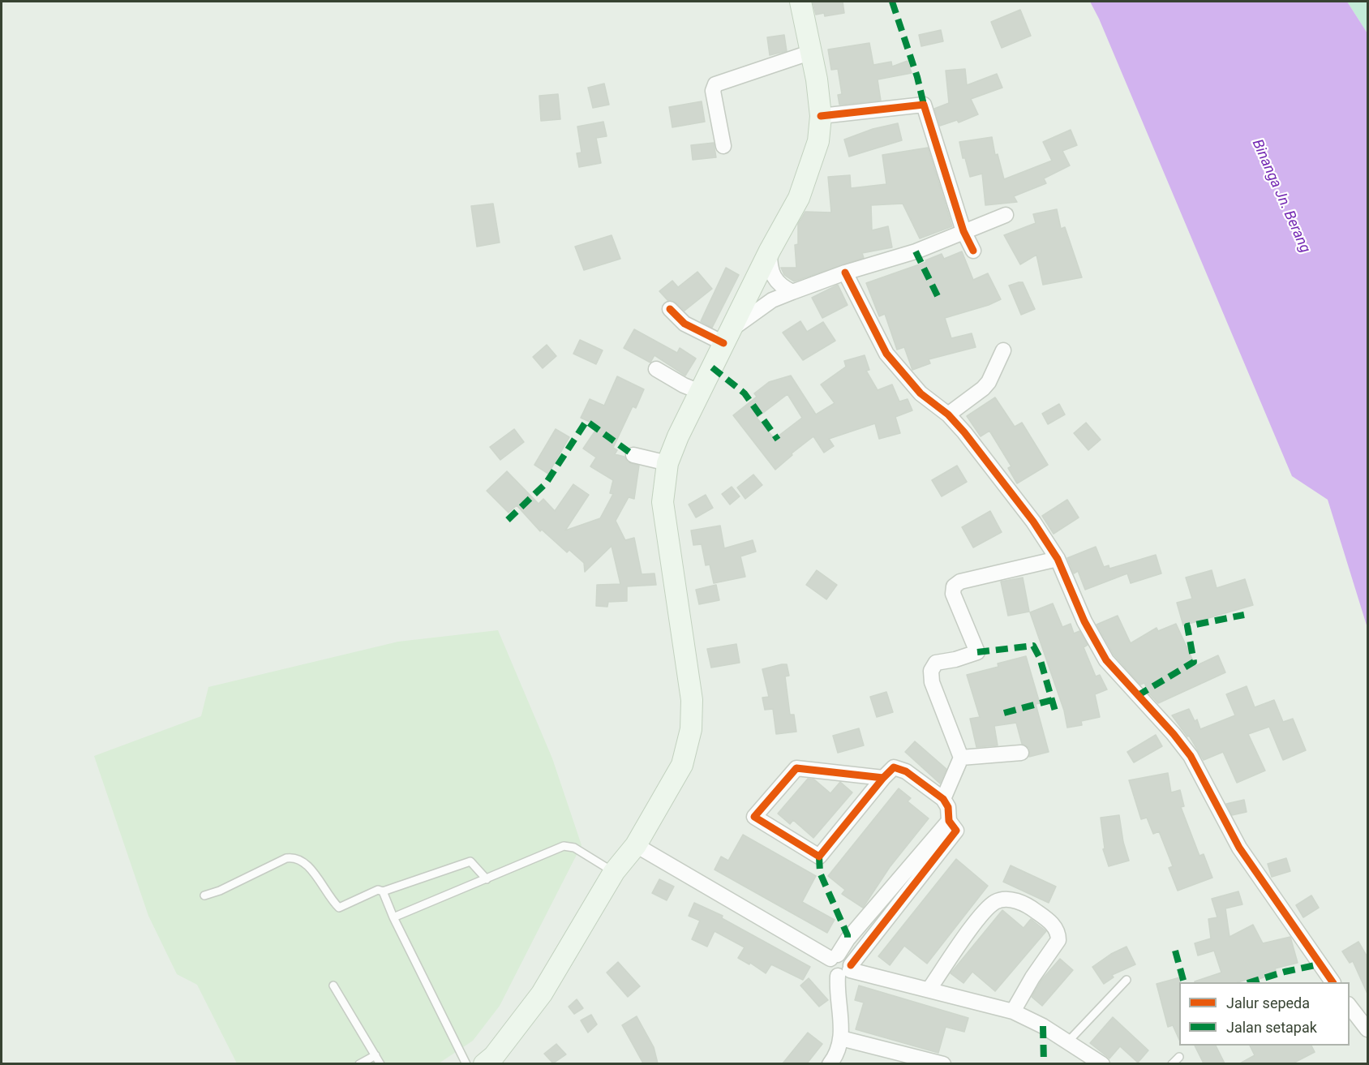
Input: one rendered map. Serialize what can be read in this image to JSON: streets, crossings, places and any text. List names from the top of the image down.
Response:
{
  "water": ["Binanga Jn. Berang"],
  "legend": ["Jalur sepeda", "Jalan setapak"]
}
